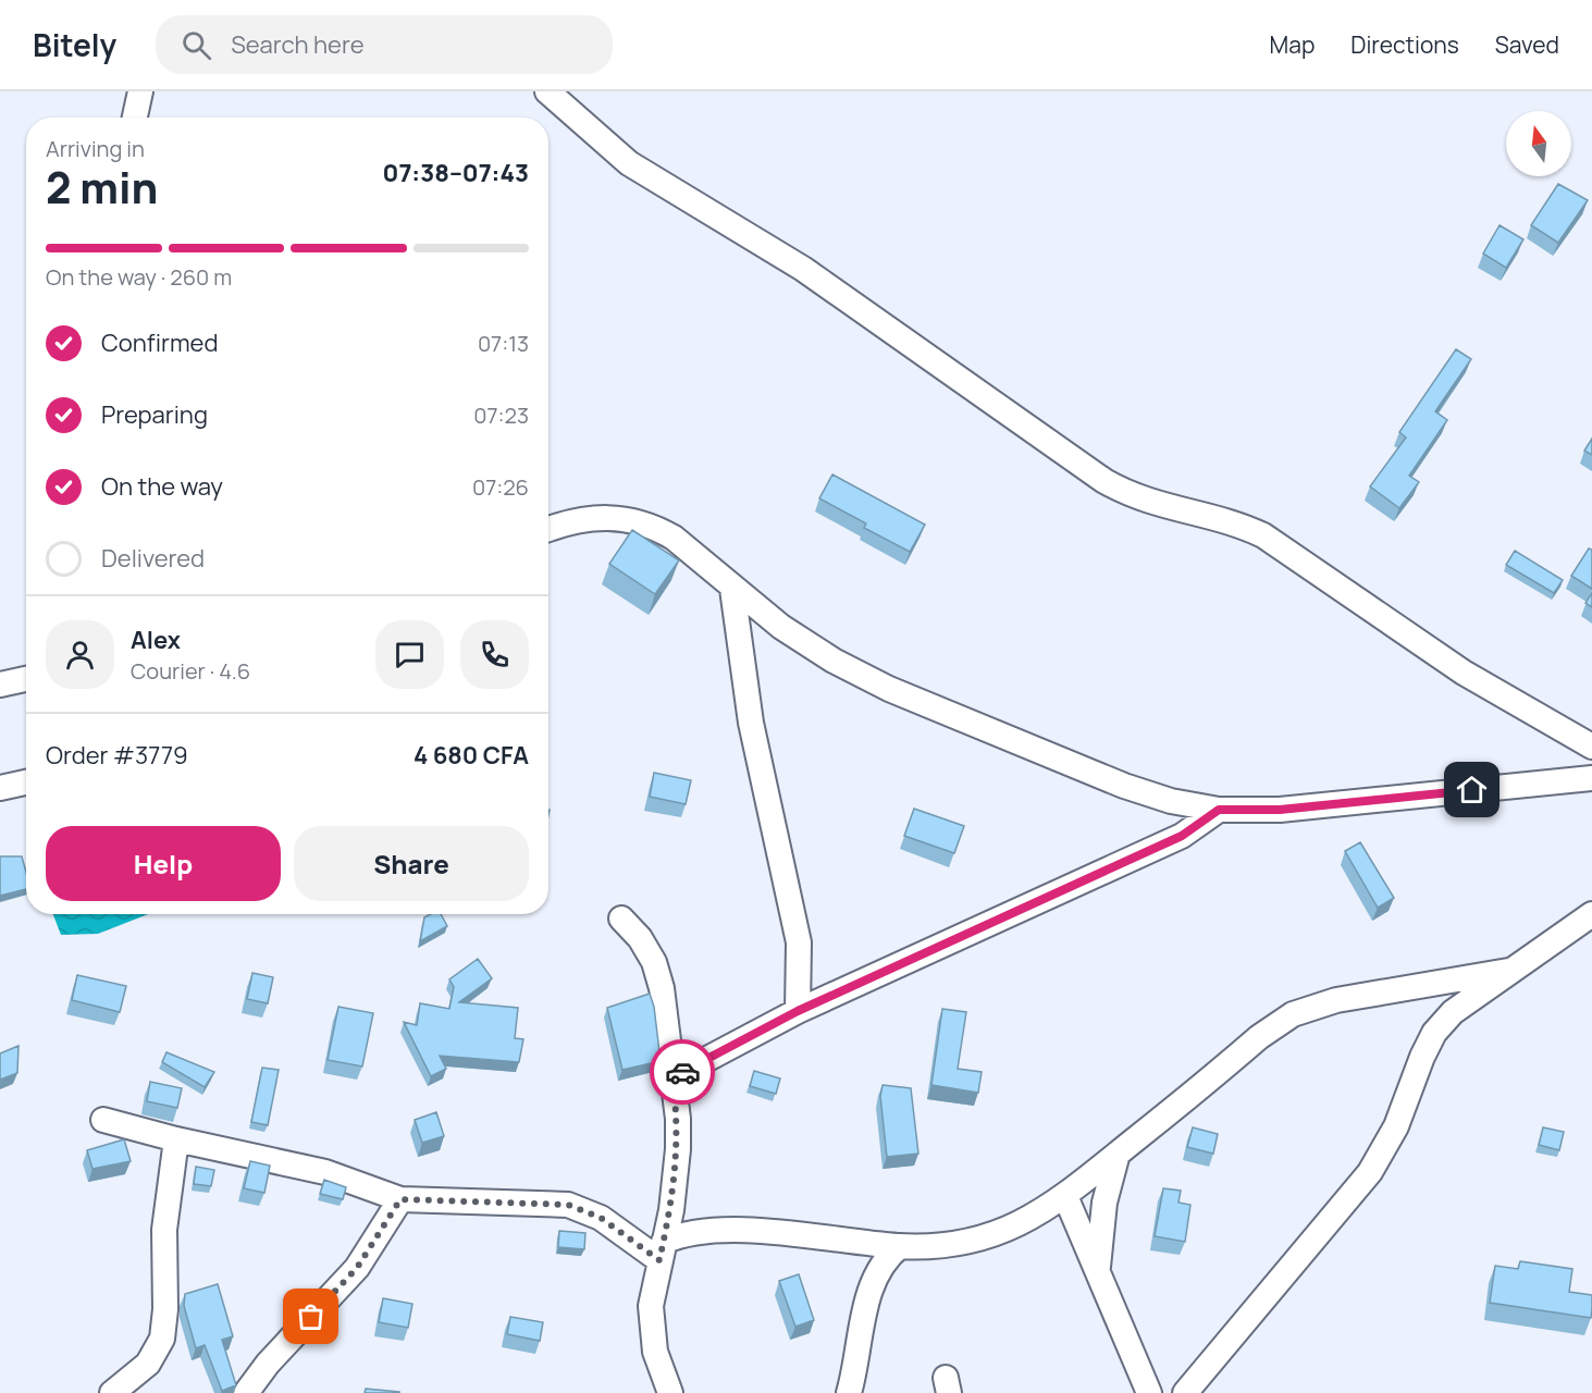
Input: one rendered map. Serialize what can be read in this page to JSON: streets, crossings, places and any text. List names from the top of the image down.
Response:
{
  "north": "top",
  "page": {
    "header": "Bitely",
    "search": "Search here",
    "nav": ["Map", "Directions", "Saved"],
    "heading": ["2 min", "Arriving in", "07:38–07:43"],
    "panel": [
      "Alex",
      "Courier · 4.6",
      "Order #3779",
      "4 680 CFA"
    ],
    "bar": "On the way · 260 m",
    "list": [
      ["Confirmed", "07:13"],
      ["Preparing", "07:23"],
      ["On the way", "07:26"],
      "Delivered"
    ],
    "buttons": ["Help", "Share"]
  }
}
